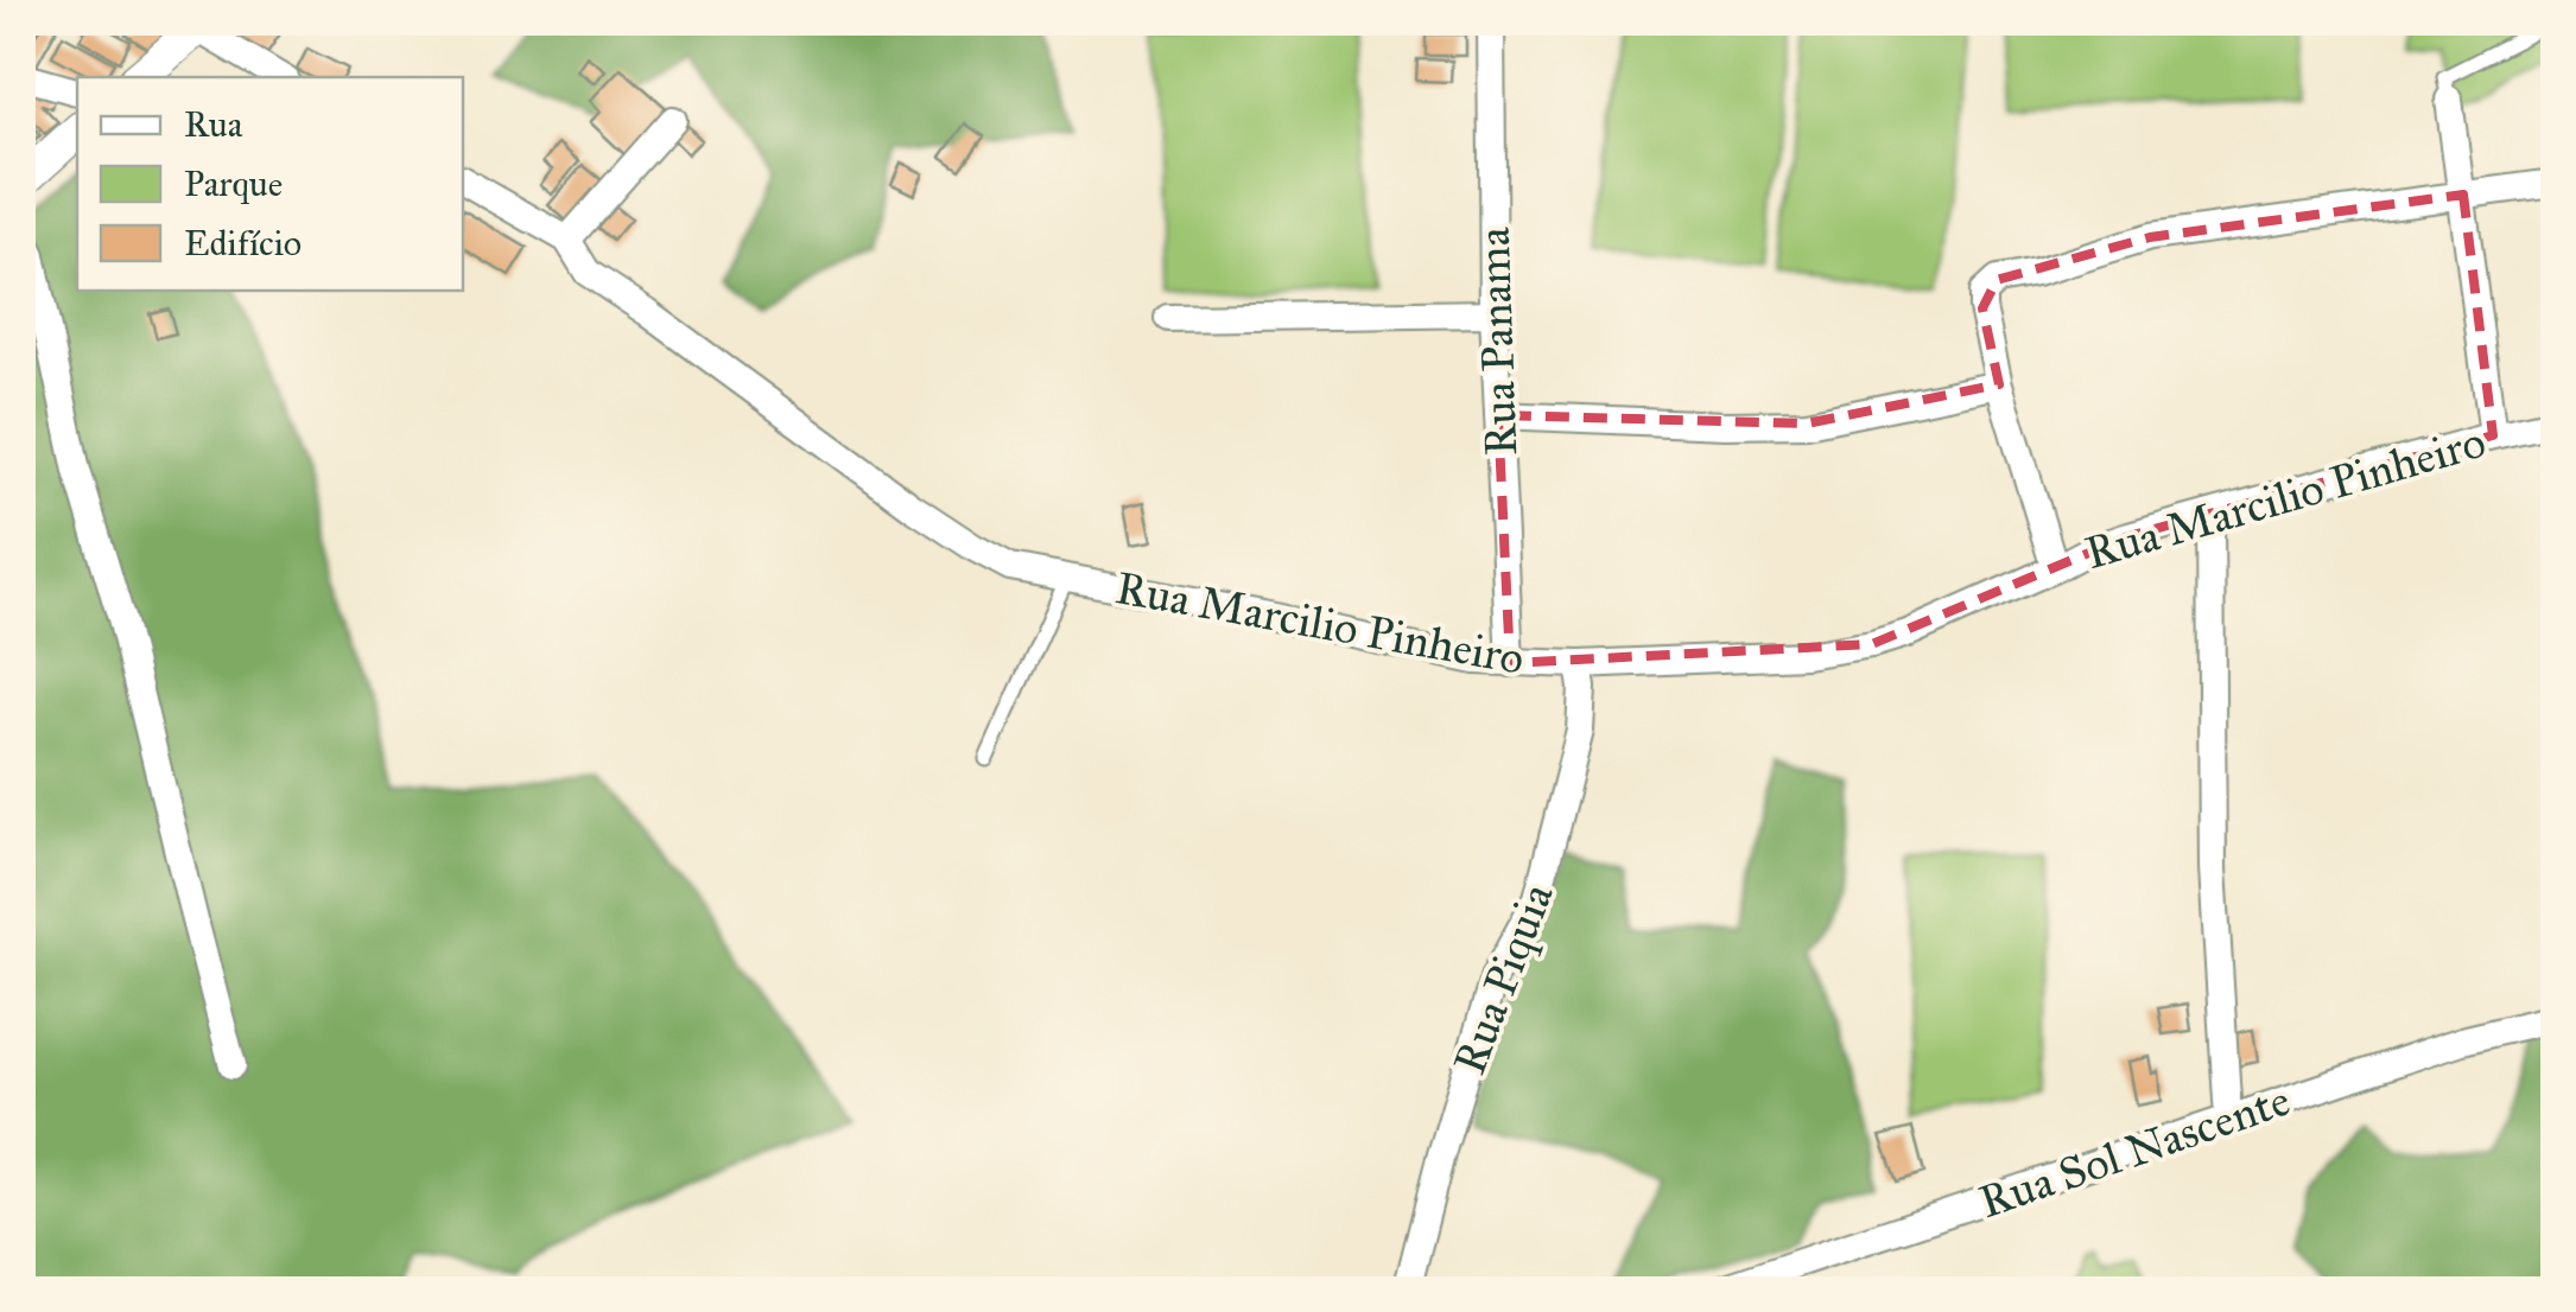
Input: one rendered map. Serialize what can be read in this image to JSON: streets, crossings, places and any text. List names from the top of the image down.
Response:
{
  "streets": {
    "street": [
      "Rua Panama",
      "Rua Marcilio Pinheiro",
      "Rua Piquia",
      "Rua Sol Nascente"
    ]
  },
  "crossings": [
    ["Rua Panama", "Rua Marcilio Pinheiro"],
    ["Rua Marcilio Pinheiro", "Rua Piquia"]
  ],
  "legend": ["Rua", "Parque", "Edifício"]
}
